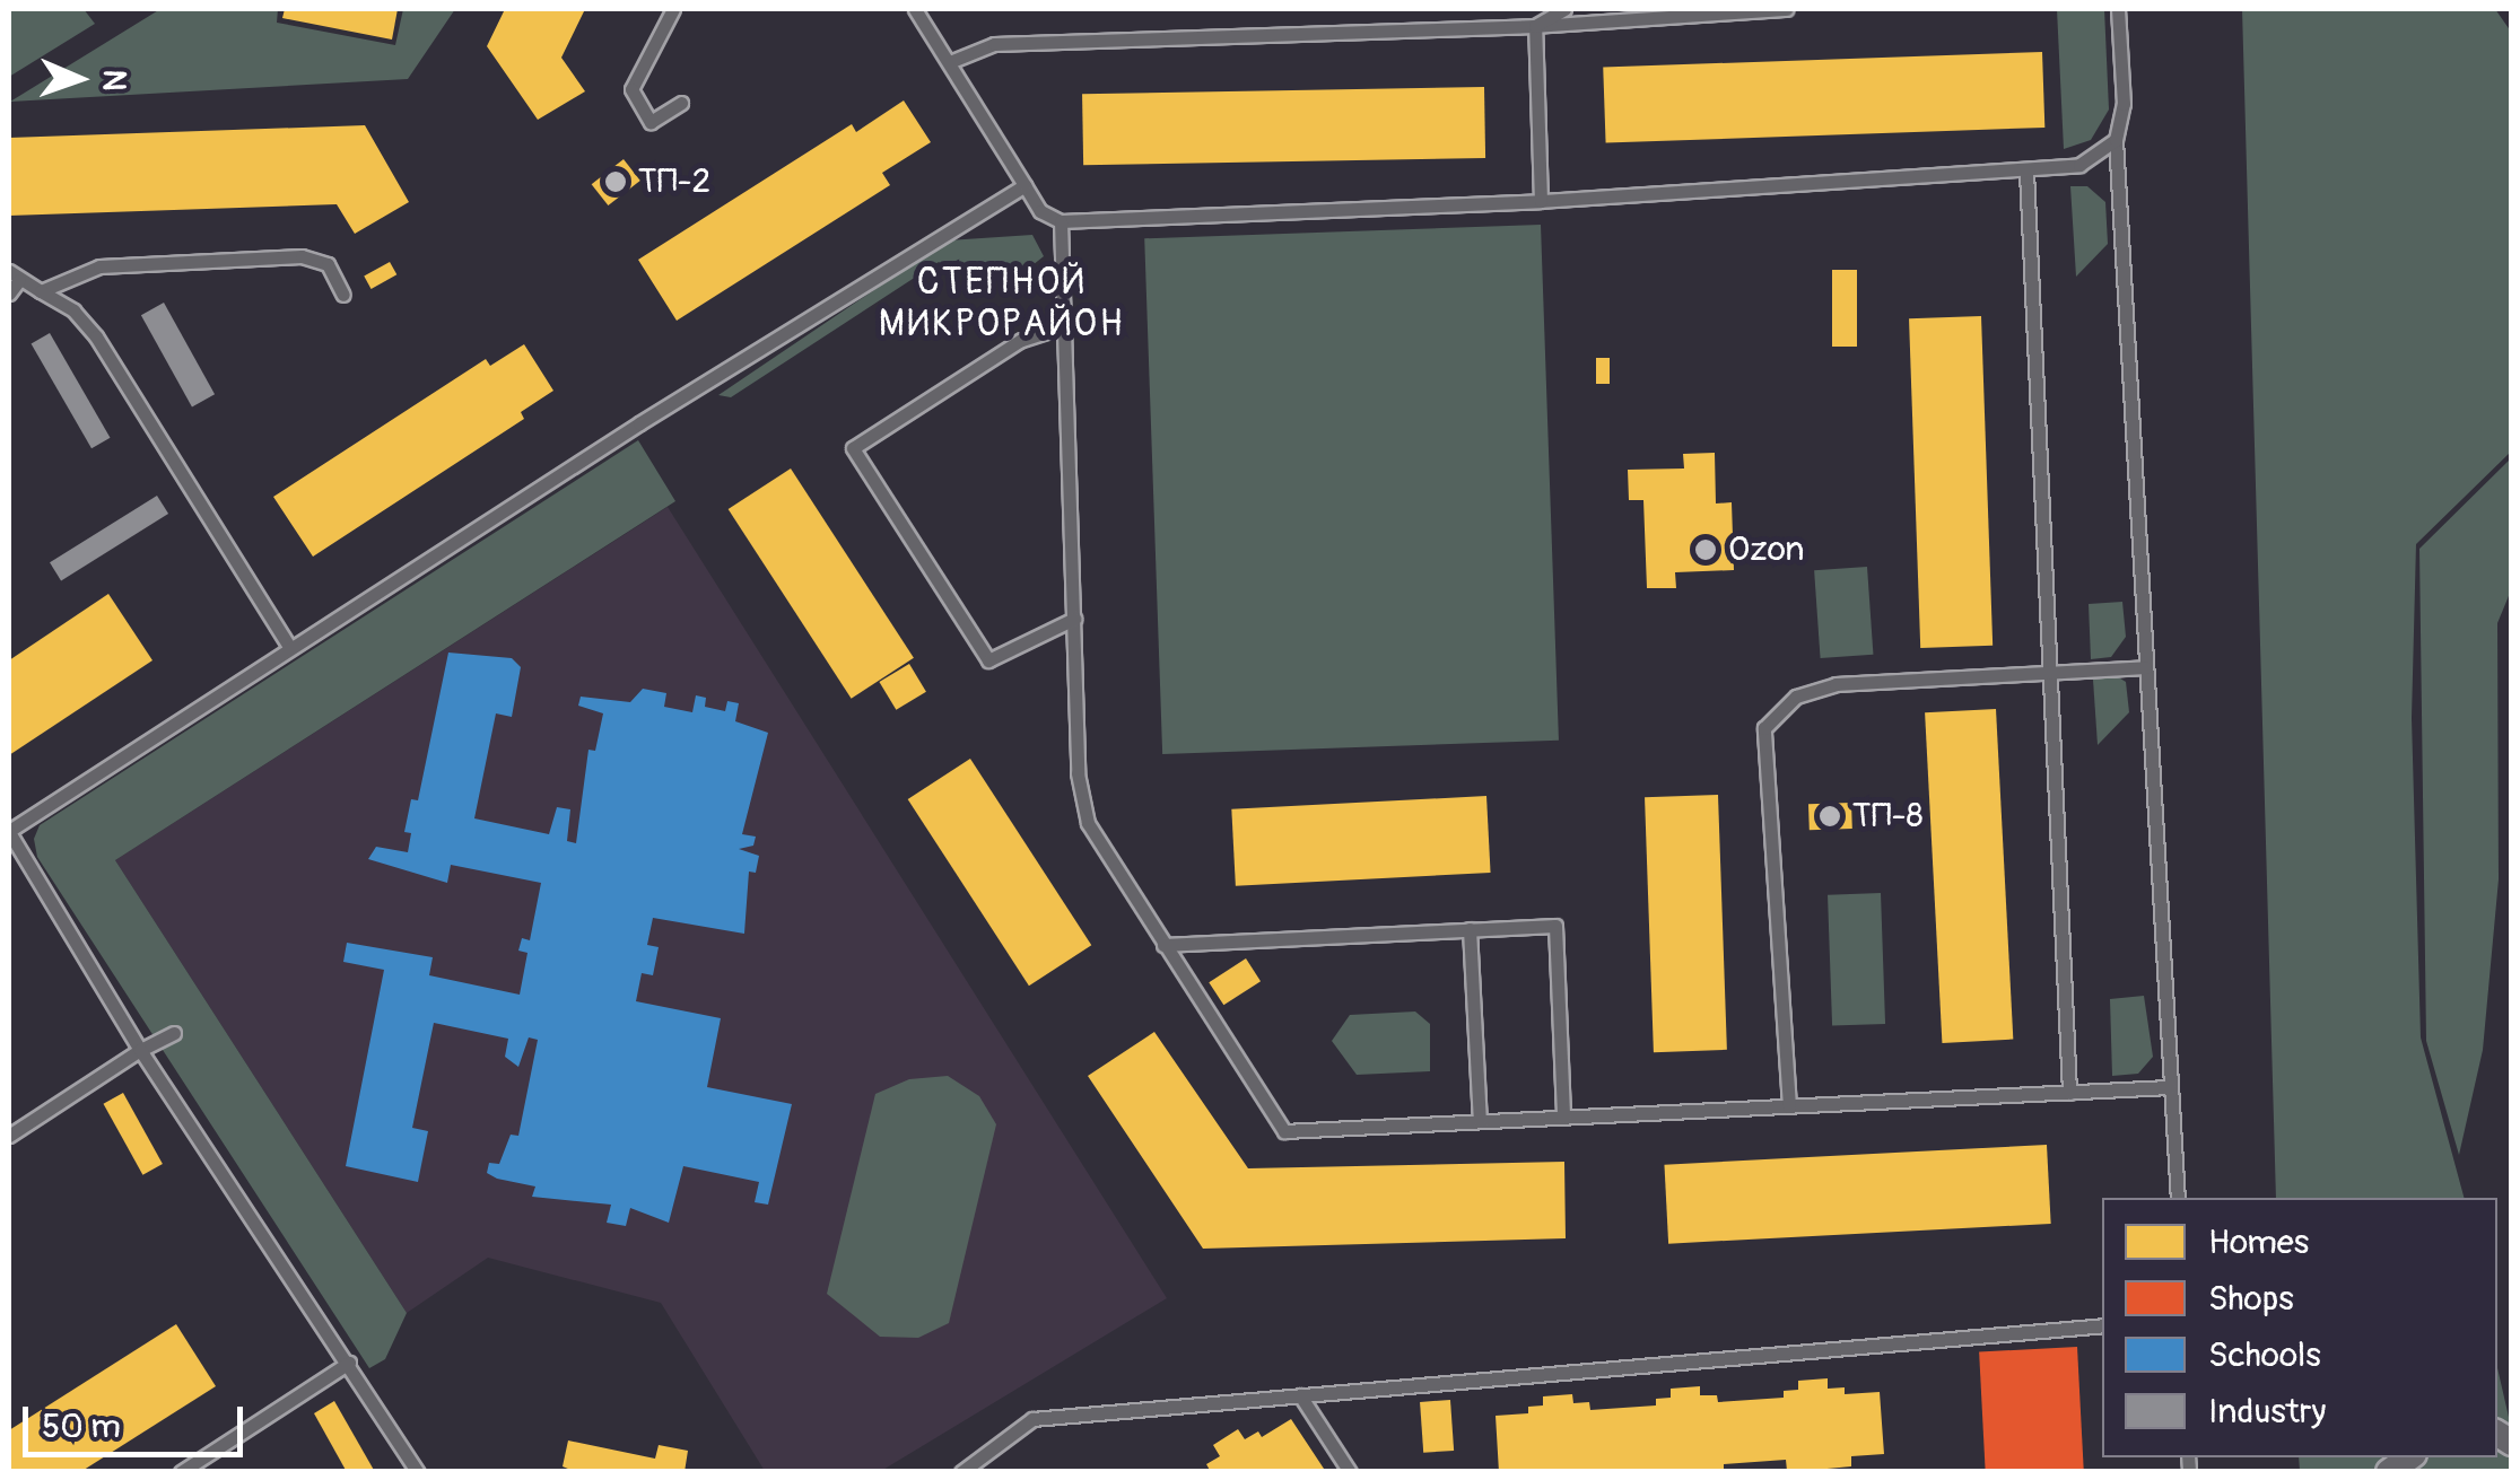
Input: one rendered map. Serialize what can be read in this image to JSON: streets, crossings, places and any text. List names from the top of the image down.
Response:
{
  "districts": ["СТЕПНОЙ МИКРОРАЙОН"],
  "places": ["ТП-2", "Ozon", "ТП-8"],
  "legend": [
    "Homes",
    "Shops",
    "Schools",
    "Industry"
  ],
  "scale_bar": "50 m",
  "north": "right"
}
